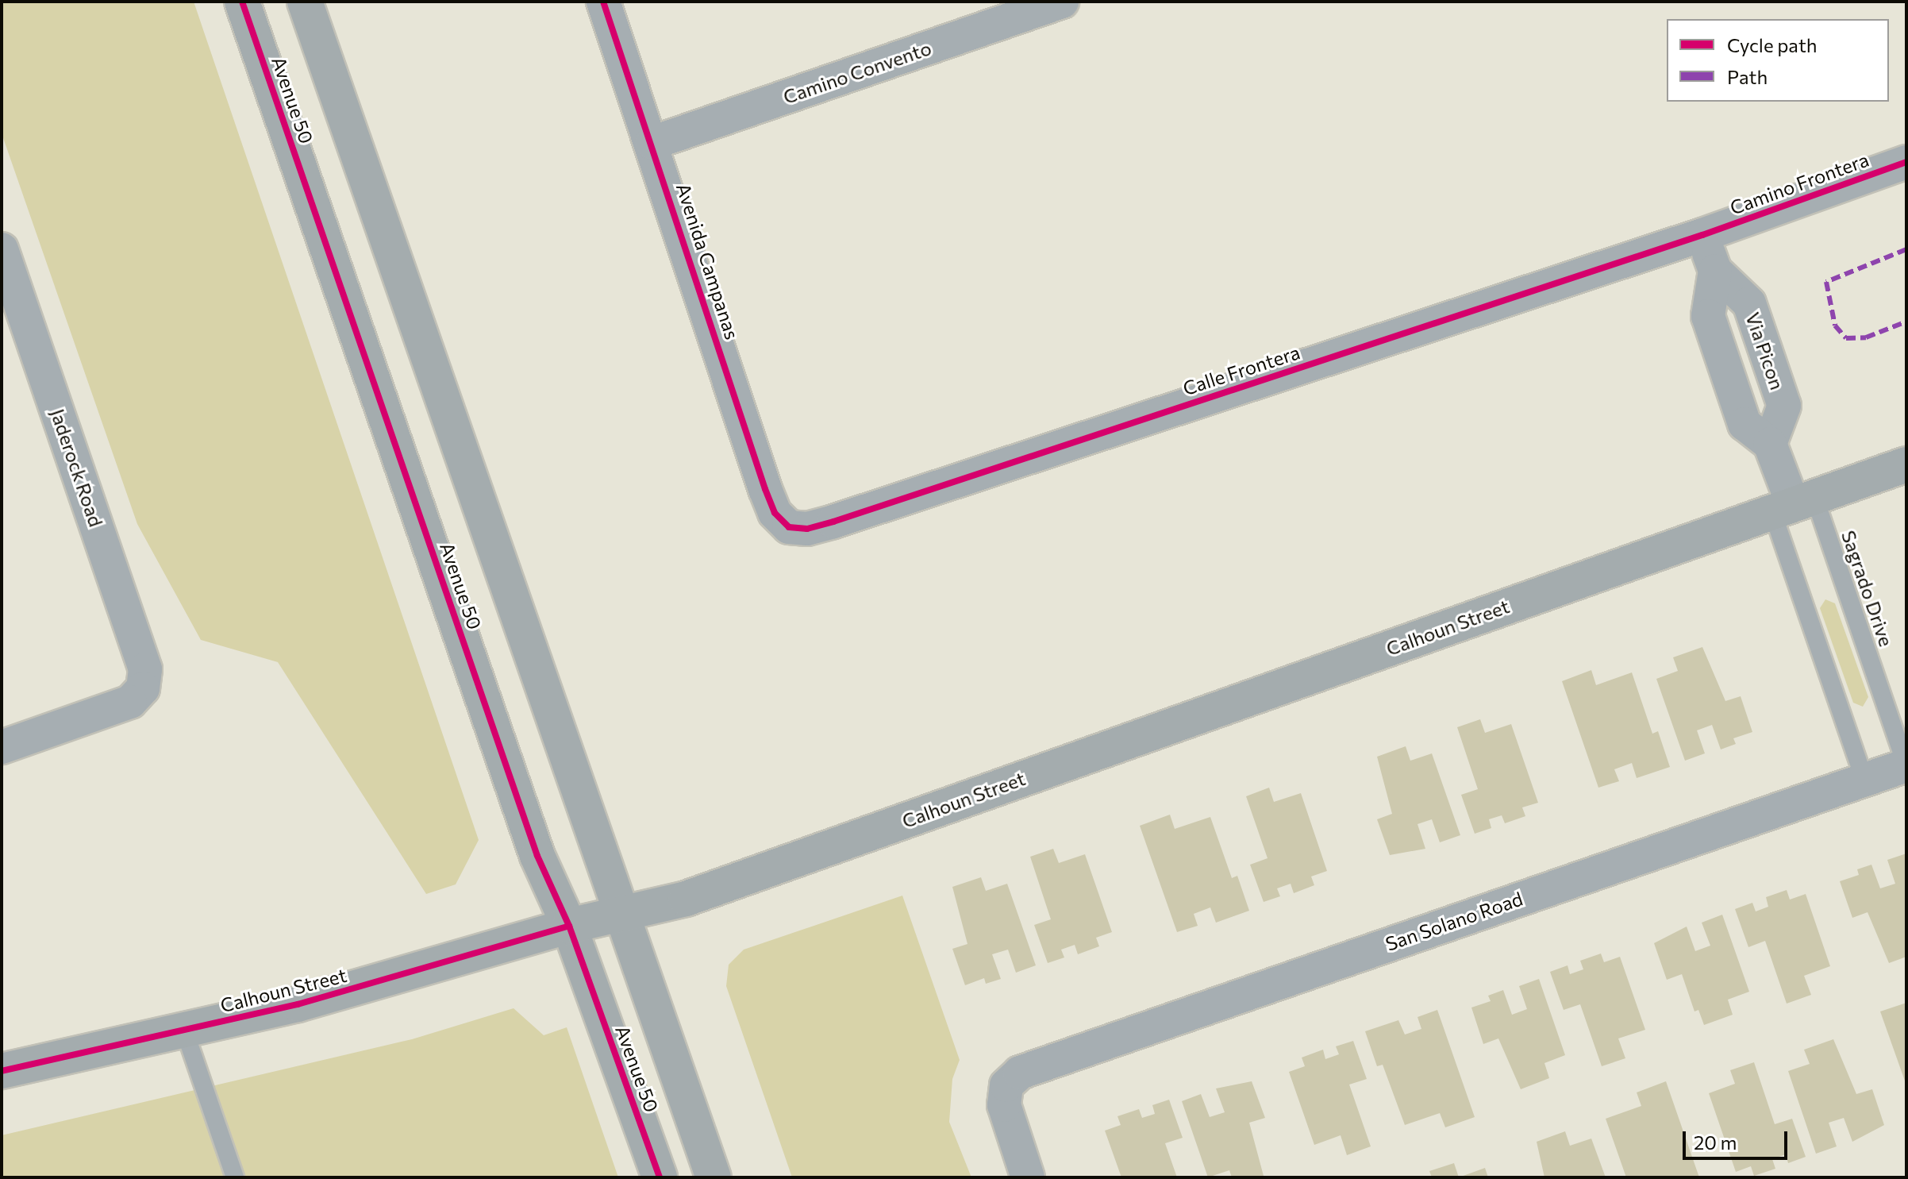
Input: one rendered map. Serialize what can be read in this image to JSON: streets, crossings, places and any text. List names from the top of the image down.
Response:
{
  "streets": {
    "main road": ["Avenue 50", "Calhoun Street"],
    "street": [
      "Camino Convento",
      "Camino Frontera",
      "Avenida Campanas",
      "Via Picon",
      "Calle Frontera",
      "Jaderock Road",
      "San Solano Road"
    ],
    "lane": ["Sagrado Drive"]
  },
  "crossings": [
    ["Camino Convento", "Avenida Campanas"],
    ["Avenue 50", "Calhoun Street"],
    ["Camino Frontera", "Via Picon"],
    ["Camino Frontera", "Calle Frontera"],
    ["Avenida Campanas", "Calle Frontera"],
    ["Via Picon", "Calle Frontera"],
    ["Sagrado Drive", "Calhoun Street"],
    ["Sagrado Drive", "San Solano Road"]
  ],
  "legend": ["Cycle path", "Path"],
  "scale_bar": "20 m"
}
